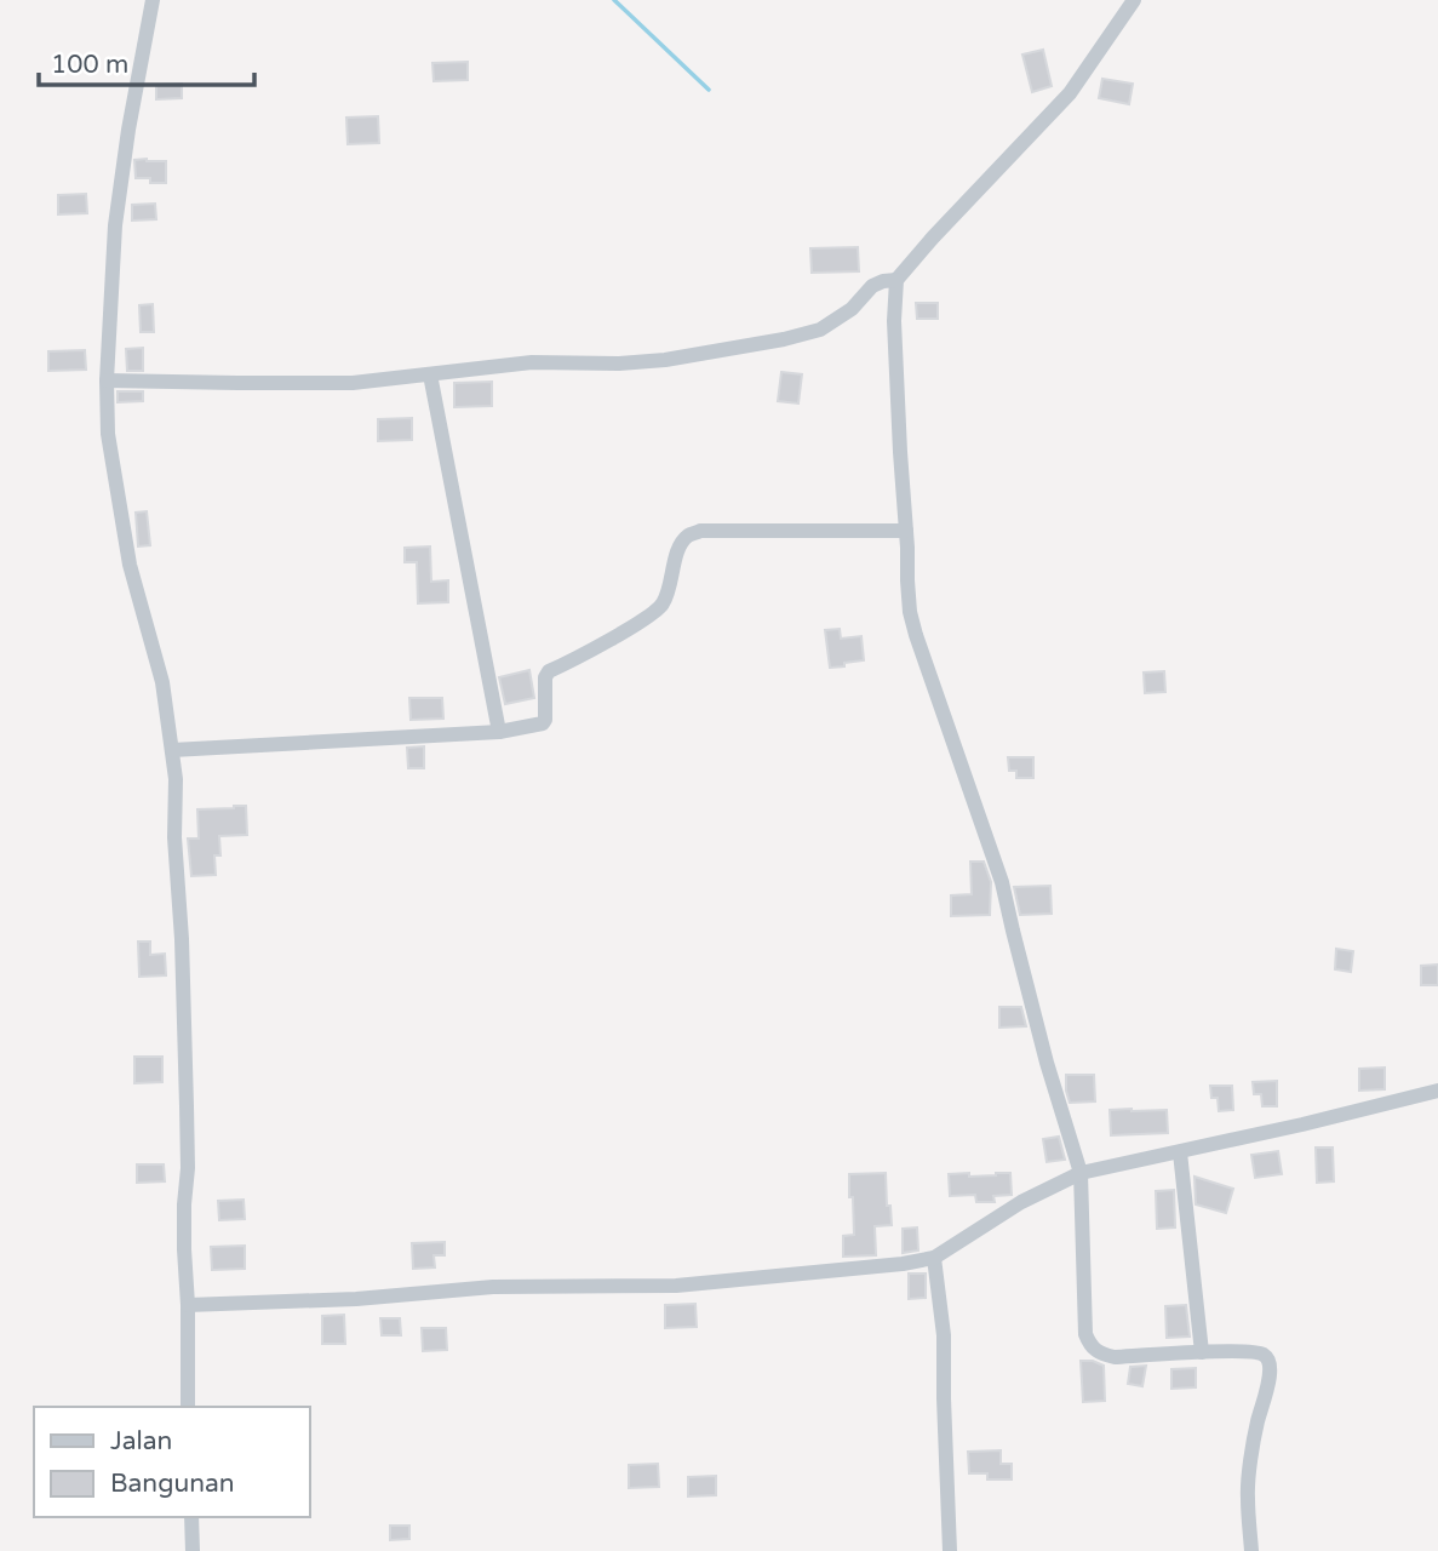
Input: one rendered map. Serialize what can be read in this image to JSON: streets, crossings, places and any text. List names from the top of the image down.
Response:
{
  "legend": ["Jalan", "Bangunan"],
  "scale_bar": "100 m"
}
